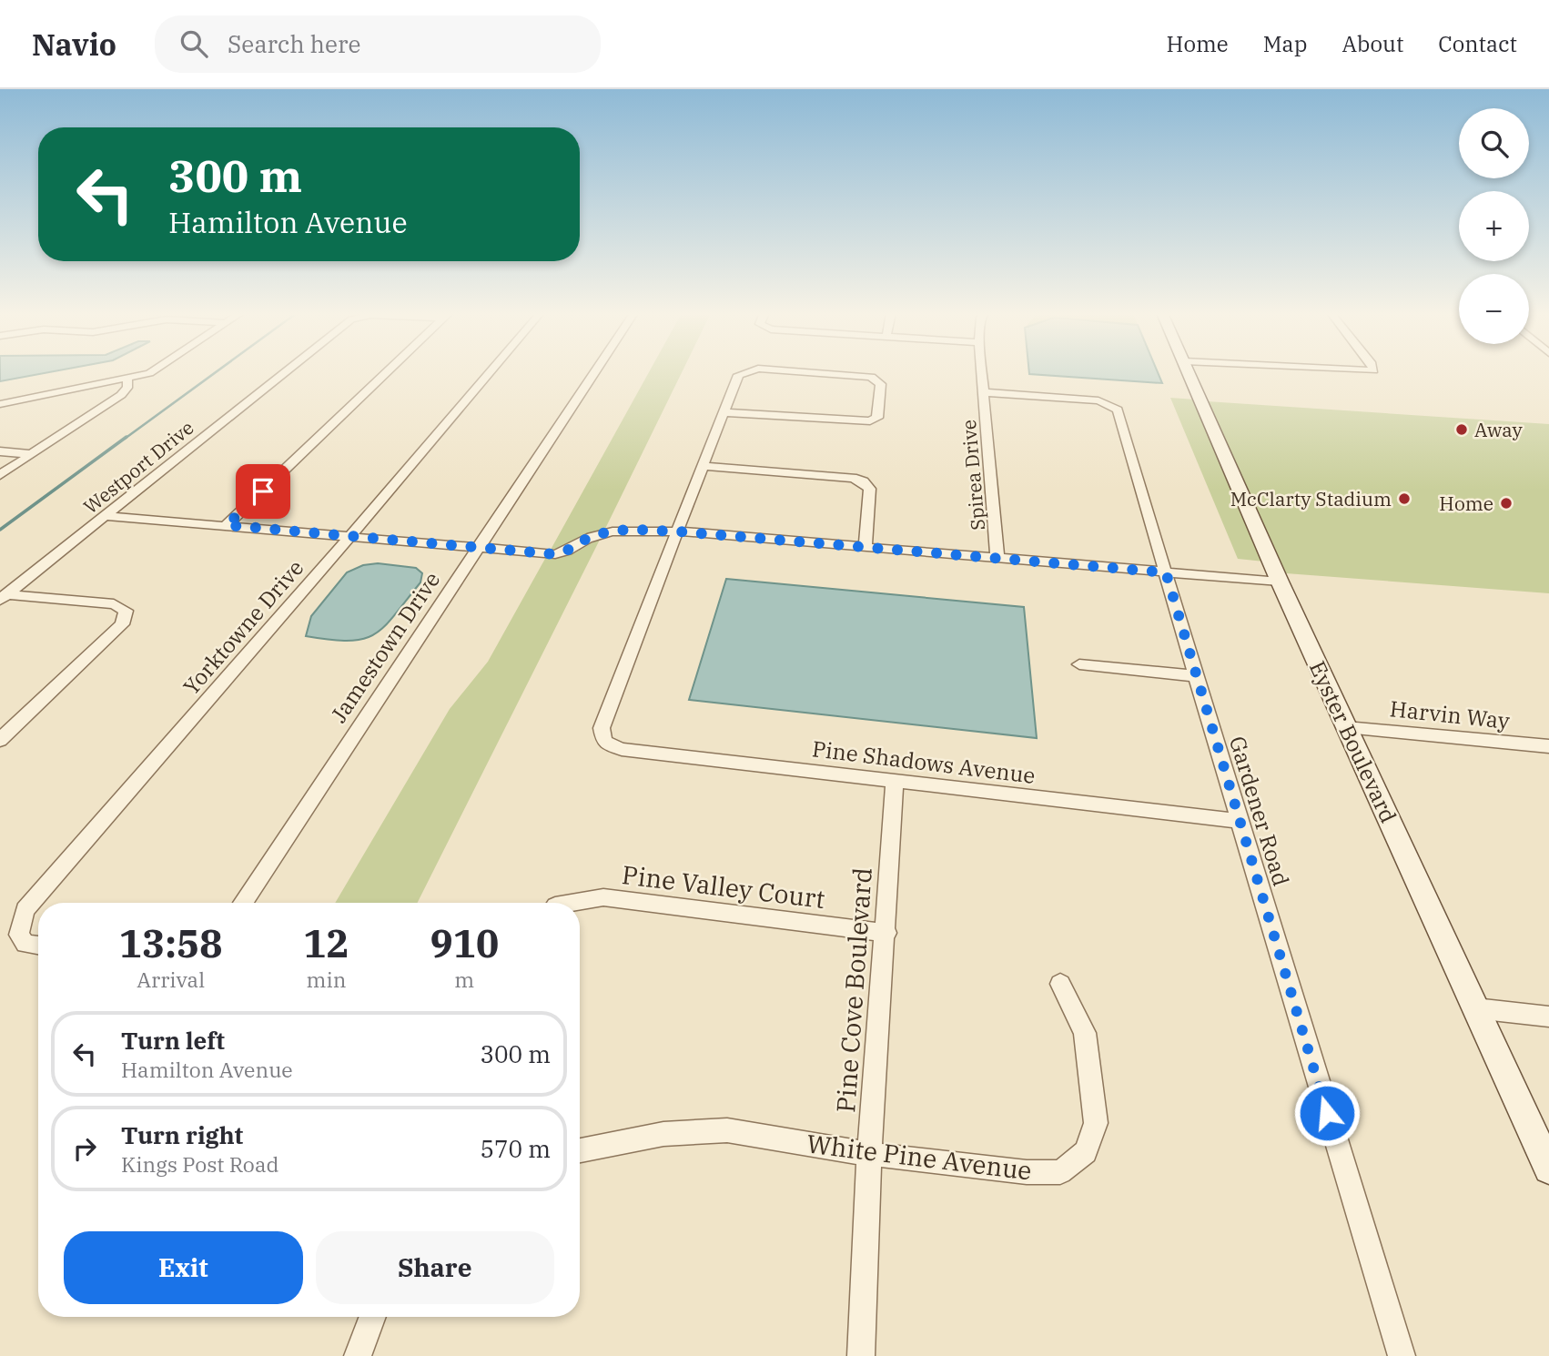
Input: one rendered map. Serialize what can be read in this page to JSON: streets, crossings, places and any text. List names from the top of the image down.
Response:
{
  "streets": {
    "street": [
      "Westport Drive",
      "Spirea Drive",
      "Yorktowne Drive",
      "Jamestown Drive",
      "Harvin Way",
      "Eyster Boulevard",
      "Pine Shadows Avenue",
      "Gardener Road",
      "Pine Valley Court",
      "Pine Cove Boulevard",
      "White Pine Avenue"
    ]
  },
  "crossings": [
    ["Spirea Drive", "Gardener Road"],
    ["Harvin Way", "Eyster Boulevard"],
    ["Pine Shadows Avenue", "Gardener Road"],
    ["Pine Shadows Avenue", "Pine Cove Boulevard"],
    ["Pine Valley Court", "Pine Cove Boulevard"],
    ["Pine Cove Boulevard", "White Pine Avenue"]
  ],
  "places": ["Away", "McClarty Stadium", "Home"],
  "page": {
    "header": "Navio",
    "search": "Search here",
    "nav": [
      "Home",
      "Map",
      "About",
      "Contact"
    ],
    "map_buttons": ["+", "−"],
    "turn": ["300 m", "Hamilton Avenue"],
    "eta": [
      "13:58",
      "Arrival",
      "12",
      "min",
      "910",
      "m"
    ],
    "list": [
      {
        "name": "Turn left",
        "note": "Hamilton Avenue",
        "value": "300 m"
      },
      {
        "name": "Turn right",
        "note": "Kings Post Road",
        "value": "570 m"
      }
    ],
    "buttons": ["Exit", "Share"]
  }
}
